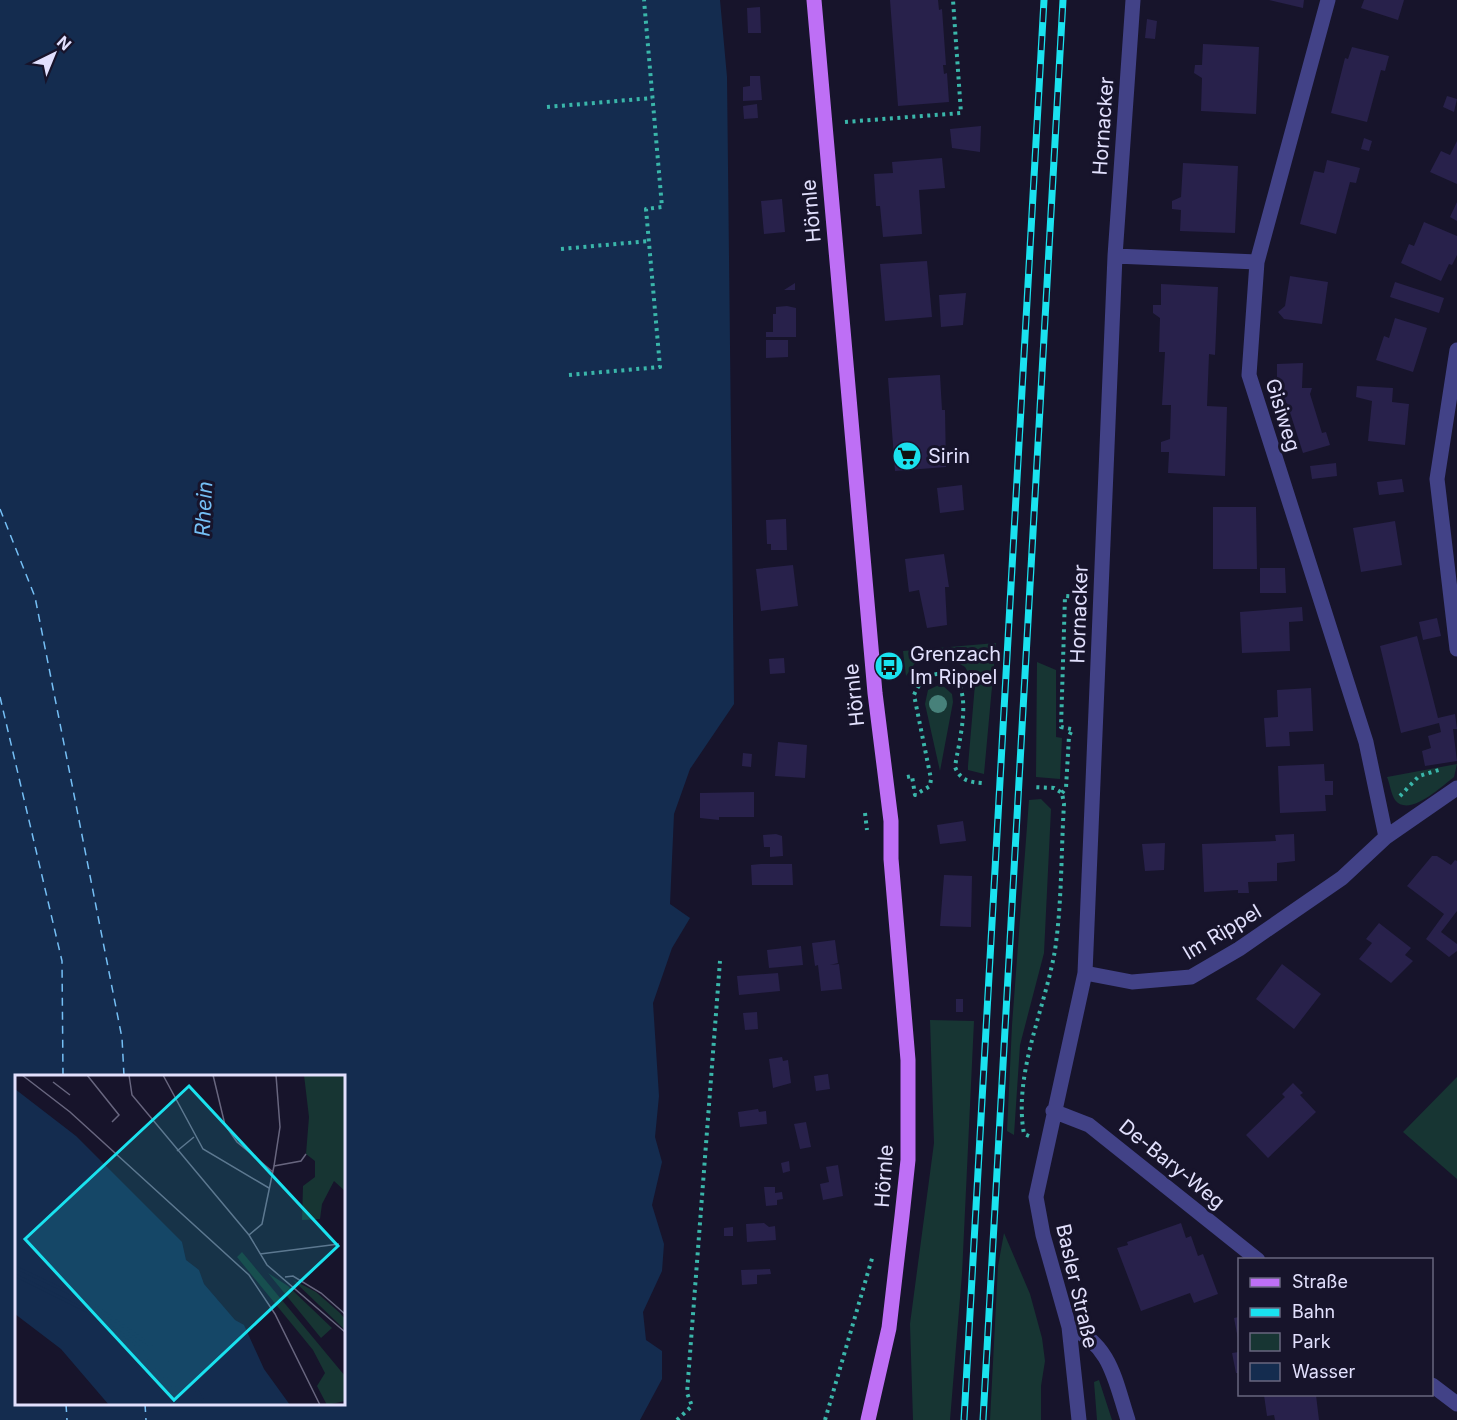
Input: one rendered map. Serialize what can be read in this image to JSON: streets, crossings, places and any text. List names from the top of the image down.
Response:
{
  "streets": {
    "main road": ["Hörnle"],
    "street": [
      "Hornacker",
      "Gisiweg",
      "Im Rippel",
      "De-Bary-Weg",
      "Basler Straße"
    ]
  },
  "crossings": [
    ["Hornacker", "Im Rippel"],
    ["Gisiweg", "Im Rippel"]
  ],
  "water": ["Rhein"],
  "places": {
    "supermarket": ["Sirin"],
    "bus stop": ["Grenzach Im Rippel"]
  },
  "legend": [
    "Straße",
    "Bahn",
    "Park",
    "Wasser"
  ],
  "north": "top right"
}
